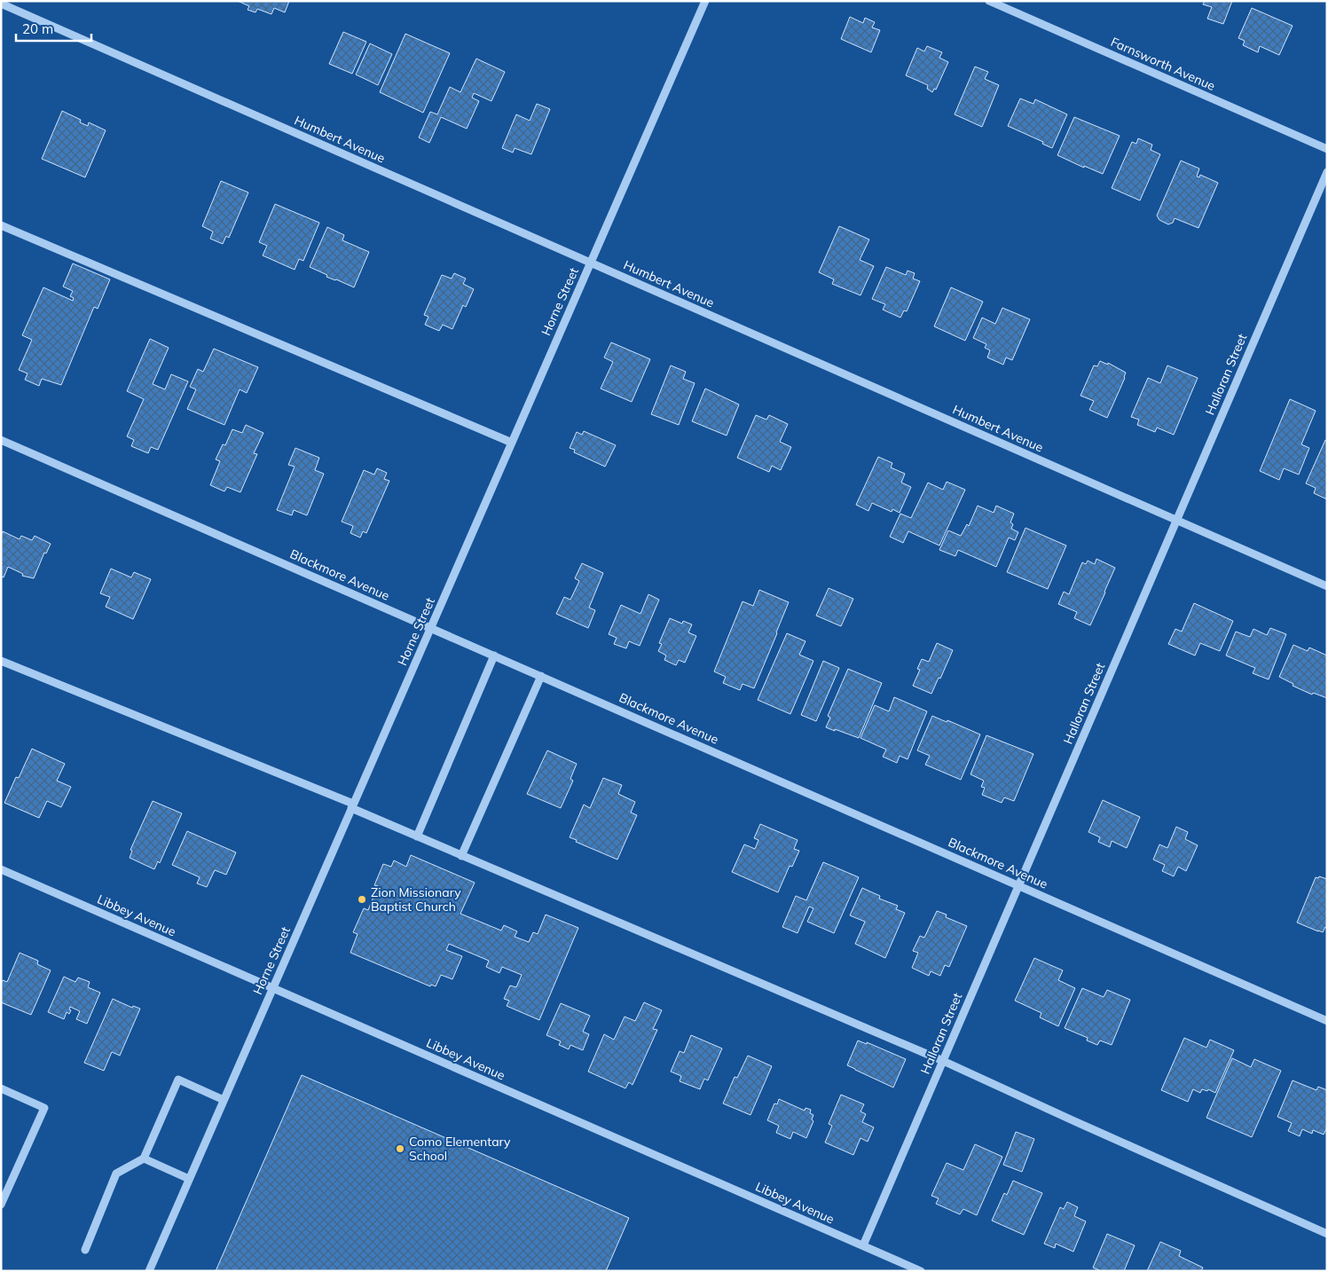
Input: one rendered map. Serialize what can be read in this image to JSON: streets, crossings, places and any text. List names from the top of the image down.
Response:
{
  "streets": {
    "street": [
      "Farnsworth Avenue",
      "Humbert Avenue",
      "Horne Street",
      "Halloran Street",
      "Blackmore Avenue",
      "Libbey Avenue"
    ]
  },
  "crossings": [
    ["Humbert Avenue", "Horne Street"],
    ["Humbert Avenue", "Halloran Street"],
    ["Horne Street", "Blackmore Avenue"],
    ["Horne Street", "Libbey Avenue"],
    ["Halloran Street", "Blackmore Avenue"],
    ["Halloran Street", "Libbey Avenue"]
  ],
  "places": ["Zion Missionary Baptist Church", "Como Elementary School"],
  "scale_bar": "20 m"
}
